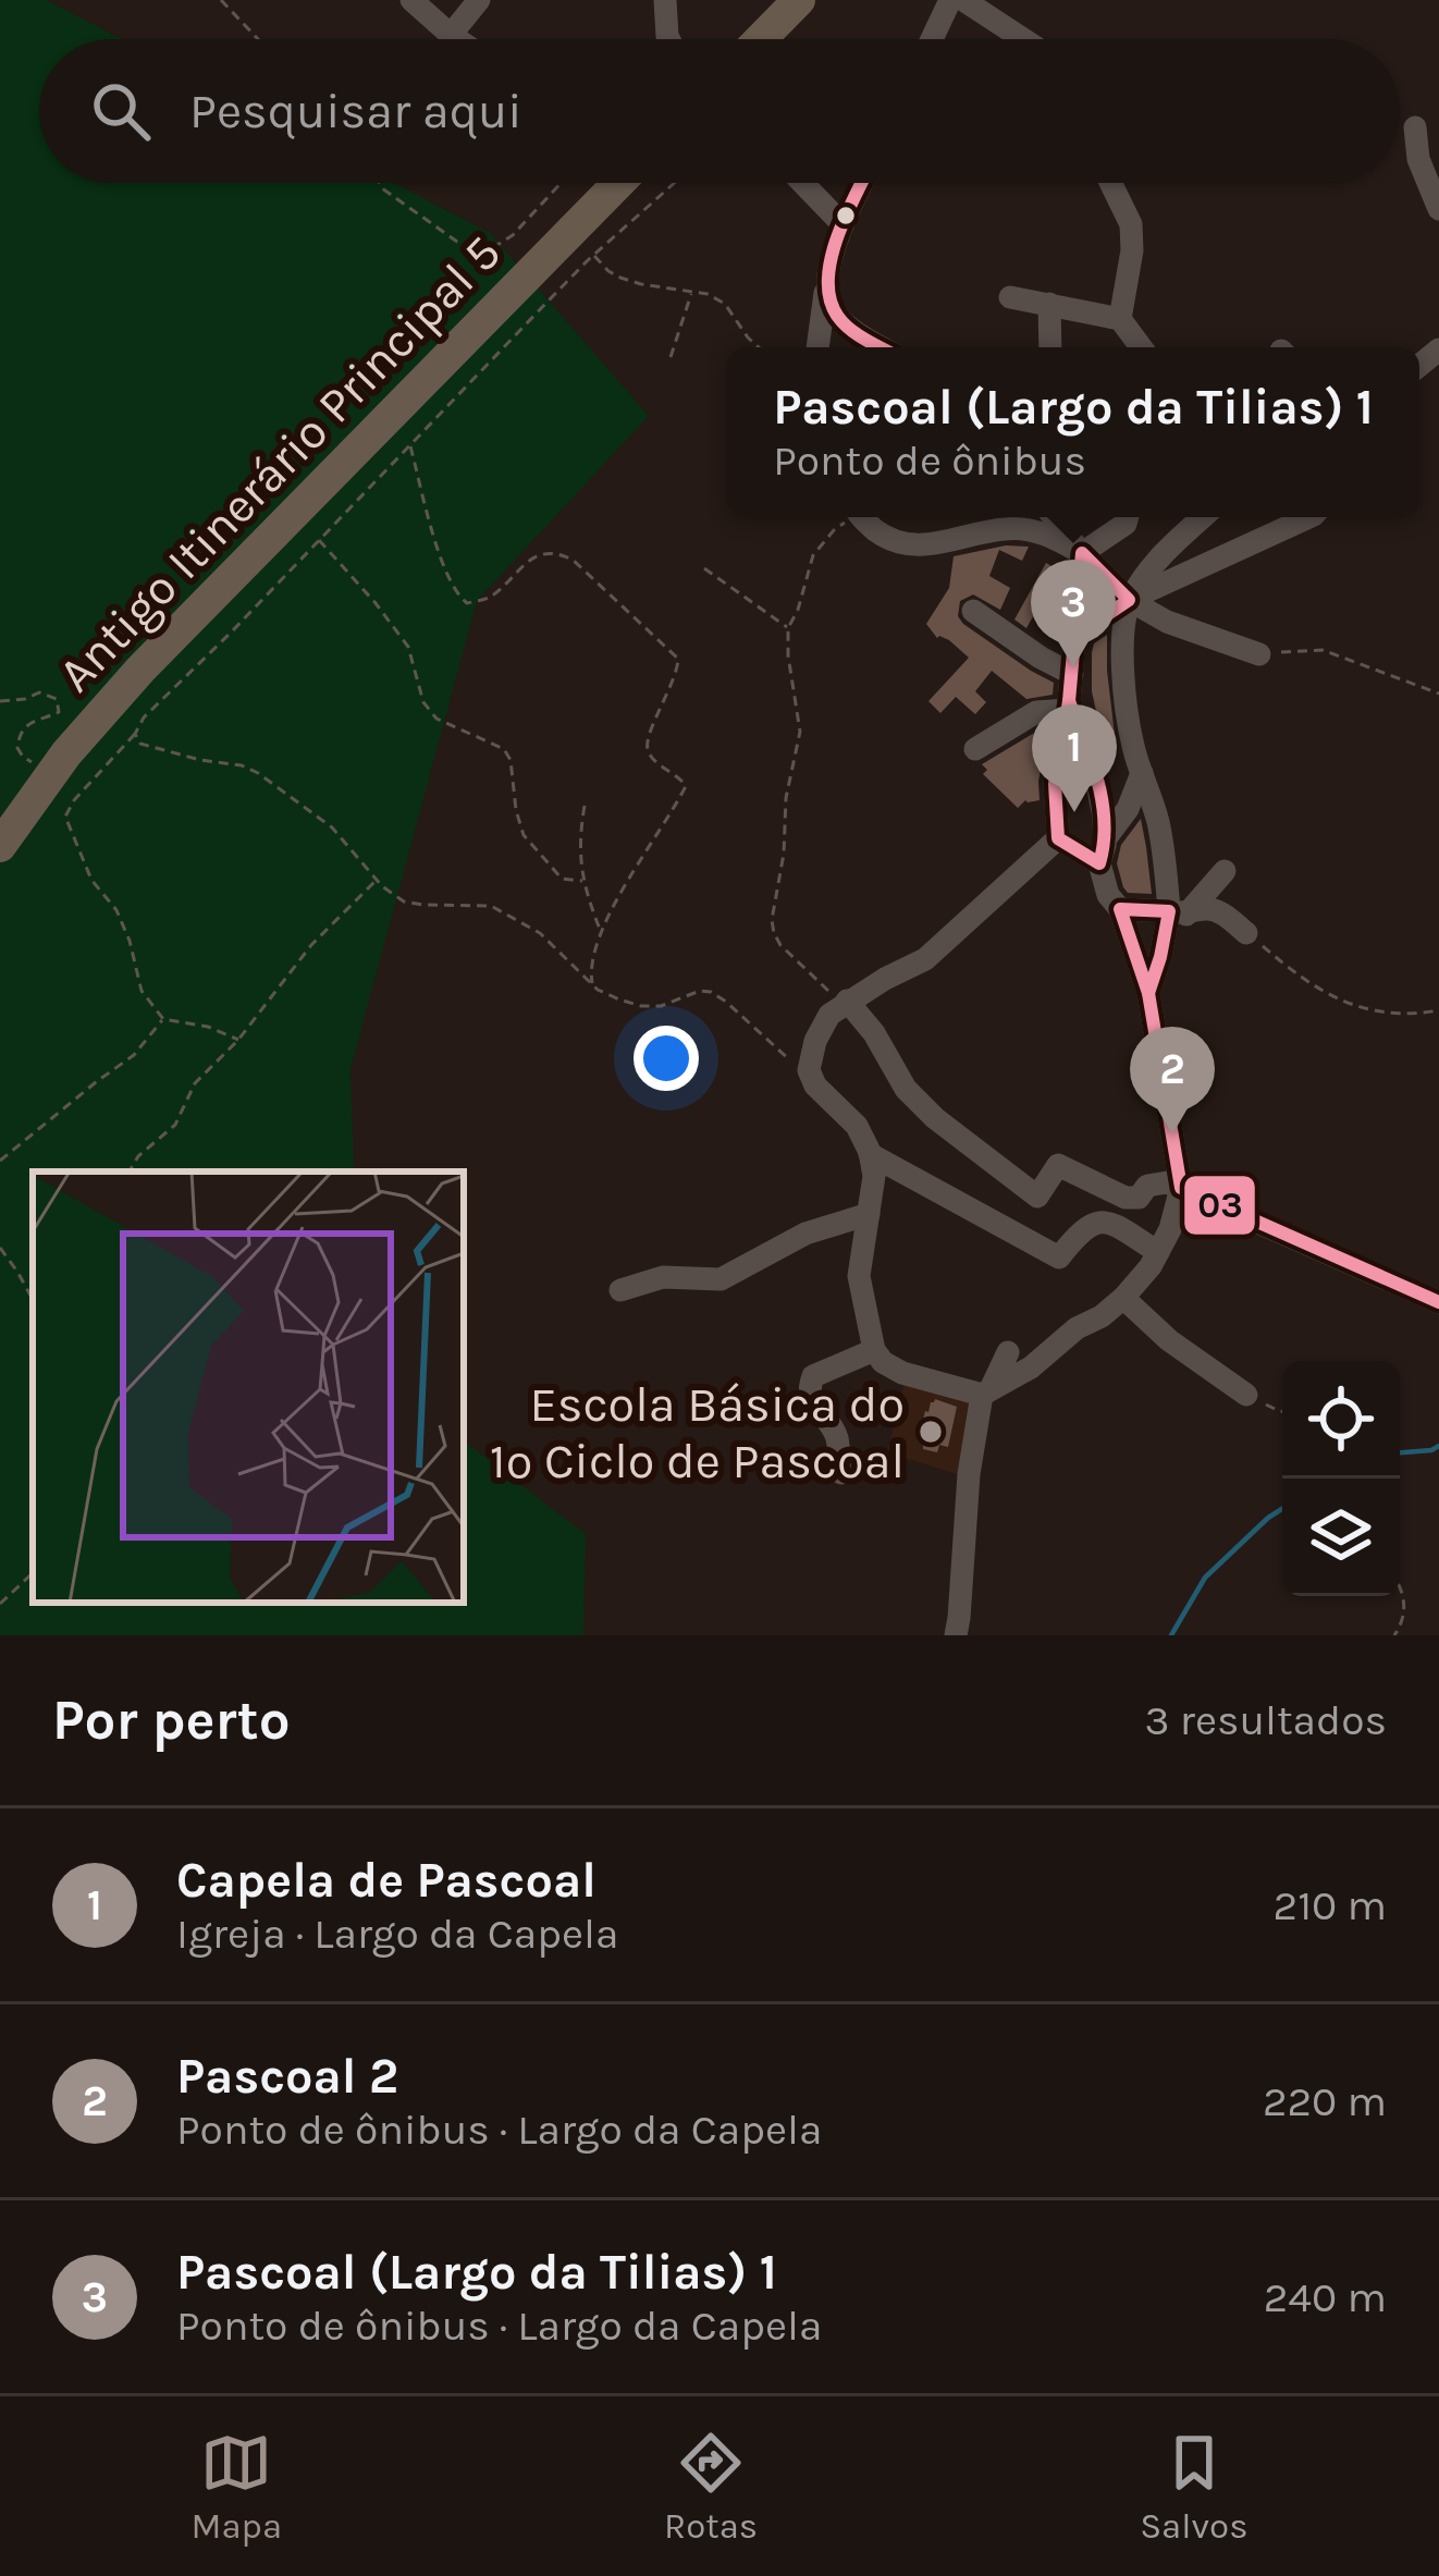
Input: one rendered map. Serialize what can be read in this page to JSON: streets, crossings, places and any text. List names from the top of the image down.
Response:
{
  "streets": {
    "highway": ["Antigo Itinerário Principal 5"]
  },
  "places": ["Escola Básica do 1º Ciclo de Pascoal"],
  "lines": ["transit line 03"],
  "page": {
    "search": "Pesquisar aqui",
    "popup": ["Pascoal (Largo da Tilias) 1", "Ponto de ônibus"],
    "pins": ["3", "1", "2"],
    "heading": ["Por perto", "3 resultados"],
    "list": [
      {
        "mark": "1",
        "name": "Capela de Pascoal",
        "note": "Igreja · Largo da Capela",
        "value": "210 m"
      },
      {
        "mark": "2",
        "name": "Pascoal 2",
        "note": "Ponto de ônibus · Largo da Capela",
        "value": "220 m"
      },
      {
        "mark": "3",
        "name": "Pascoal (Largo da Tilias) 1",
        "note": "Ponto de ônibus · Largo da Capela",
        "value": "240 m"
      }
    ],
    "nav": ["Mapa", "Rotas", "Salvos"]
  }
}
